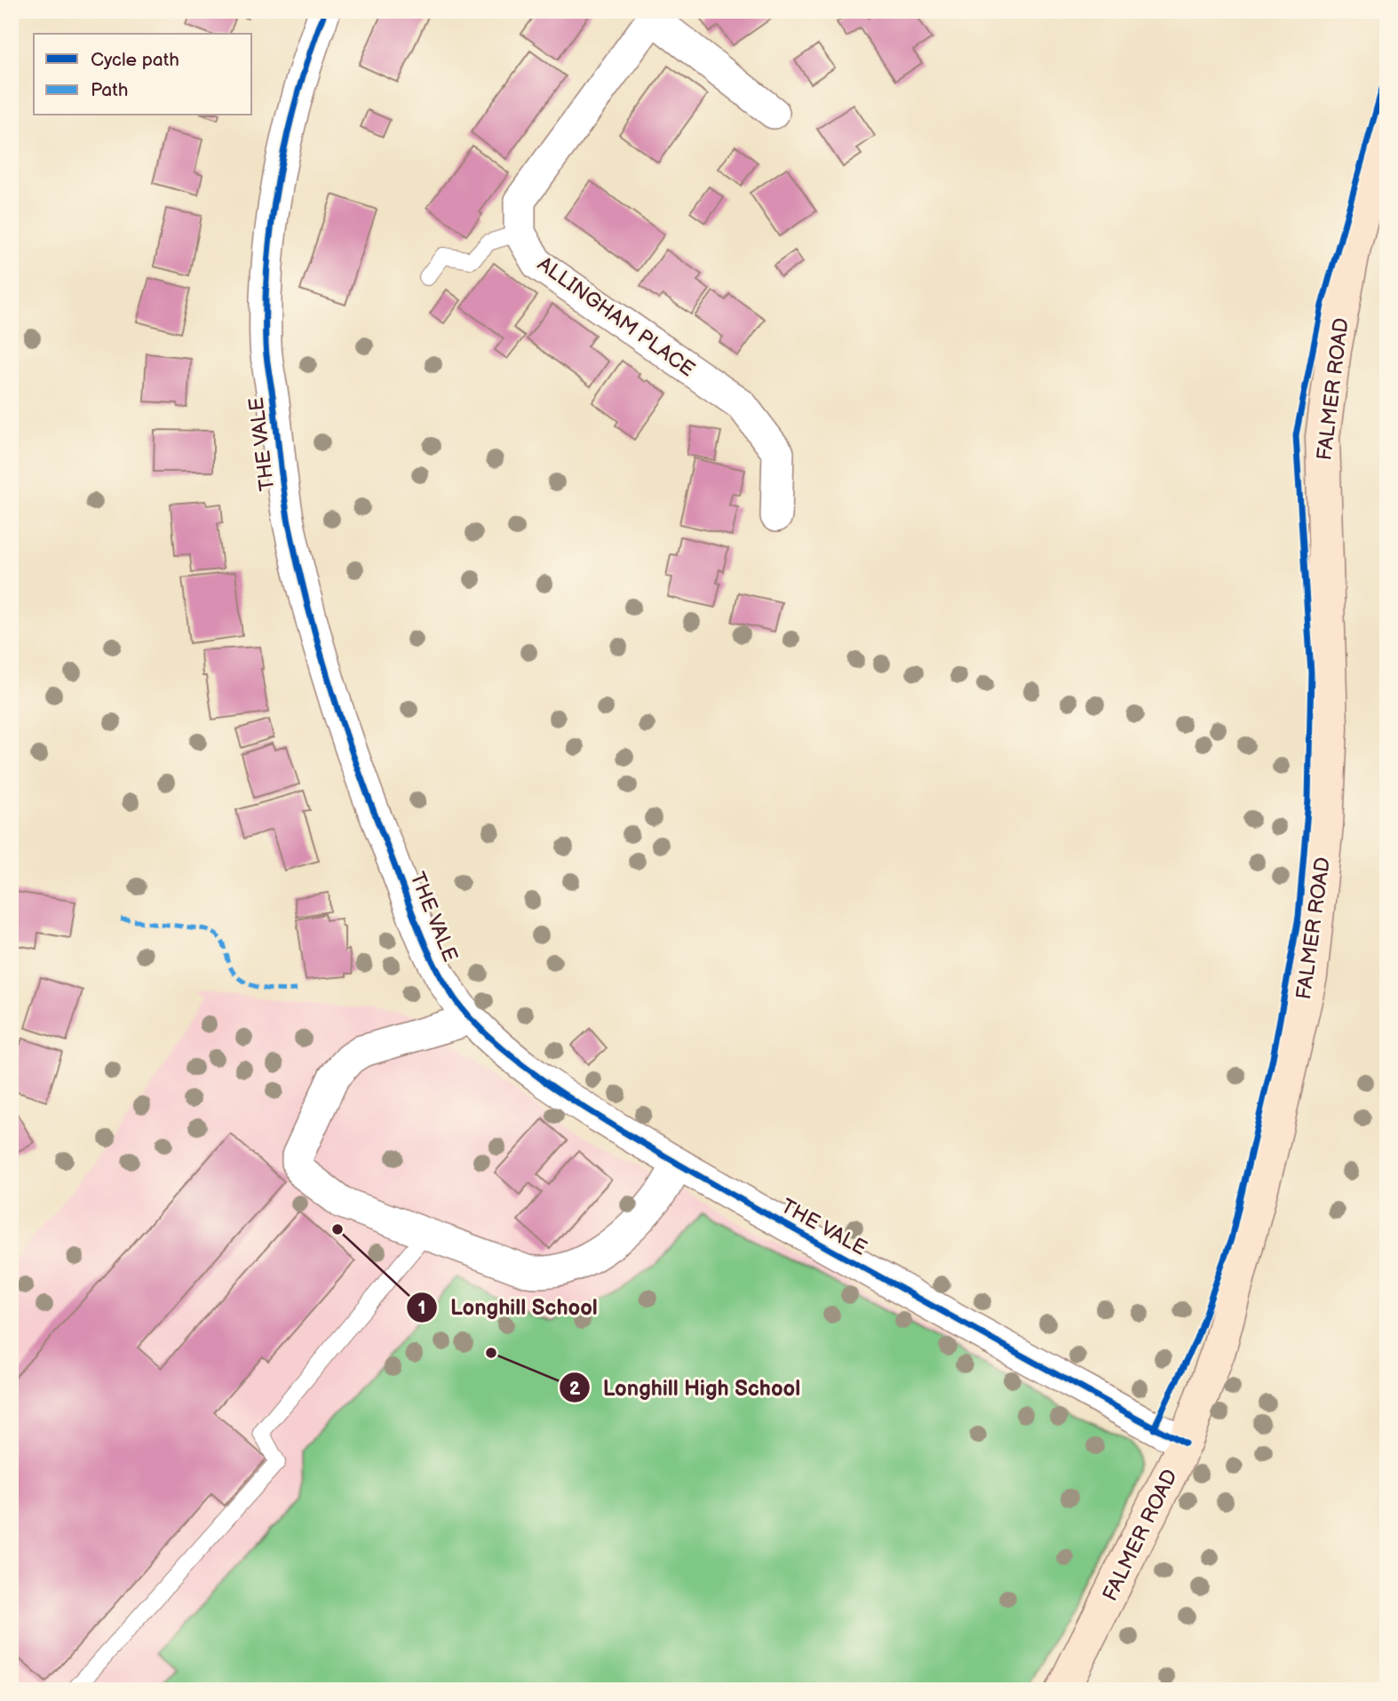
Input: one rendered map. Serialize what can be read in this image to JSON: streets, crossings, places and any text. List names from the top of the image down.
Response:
{
  "streets": {
    "main road": ["FALMER ROAD"],
    "street": ["ALLINGHAM PLACE", "THE VALE"]
  },
  "crossings": [
    ["FALMER ROAD", "THE VALE"]
  ],
  "places": ["Longhill School", "Longhill High School"],
  "legend": ["Cycle path", "Path"]
}
